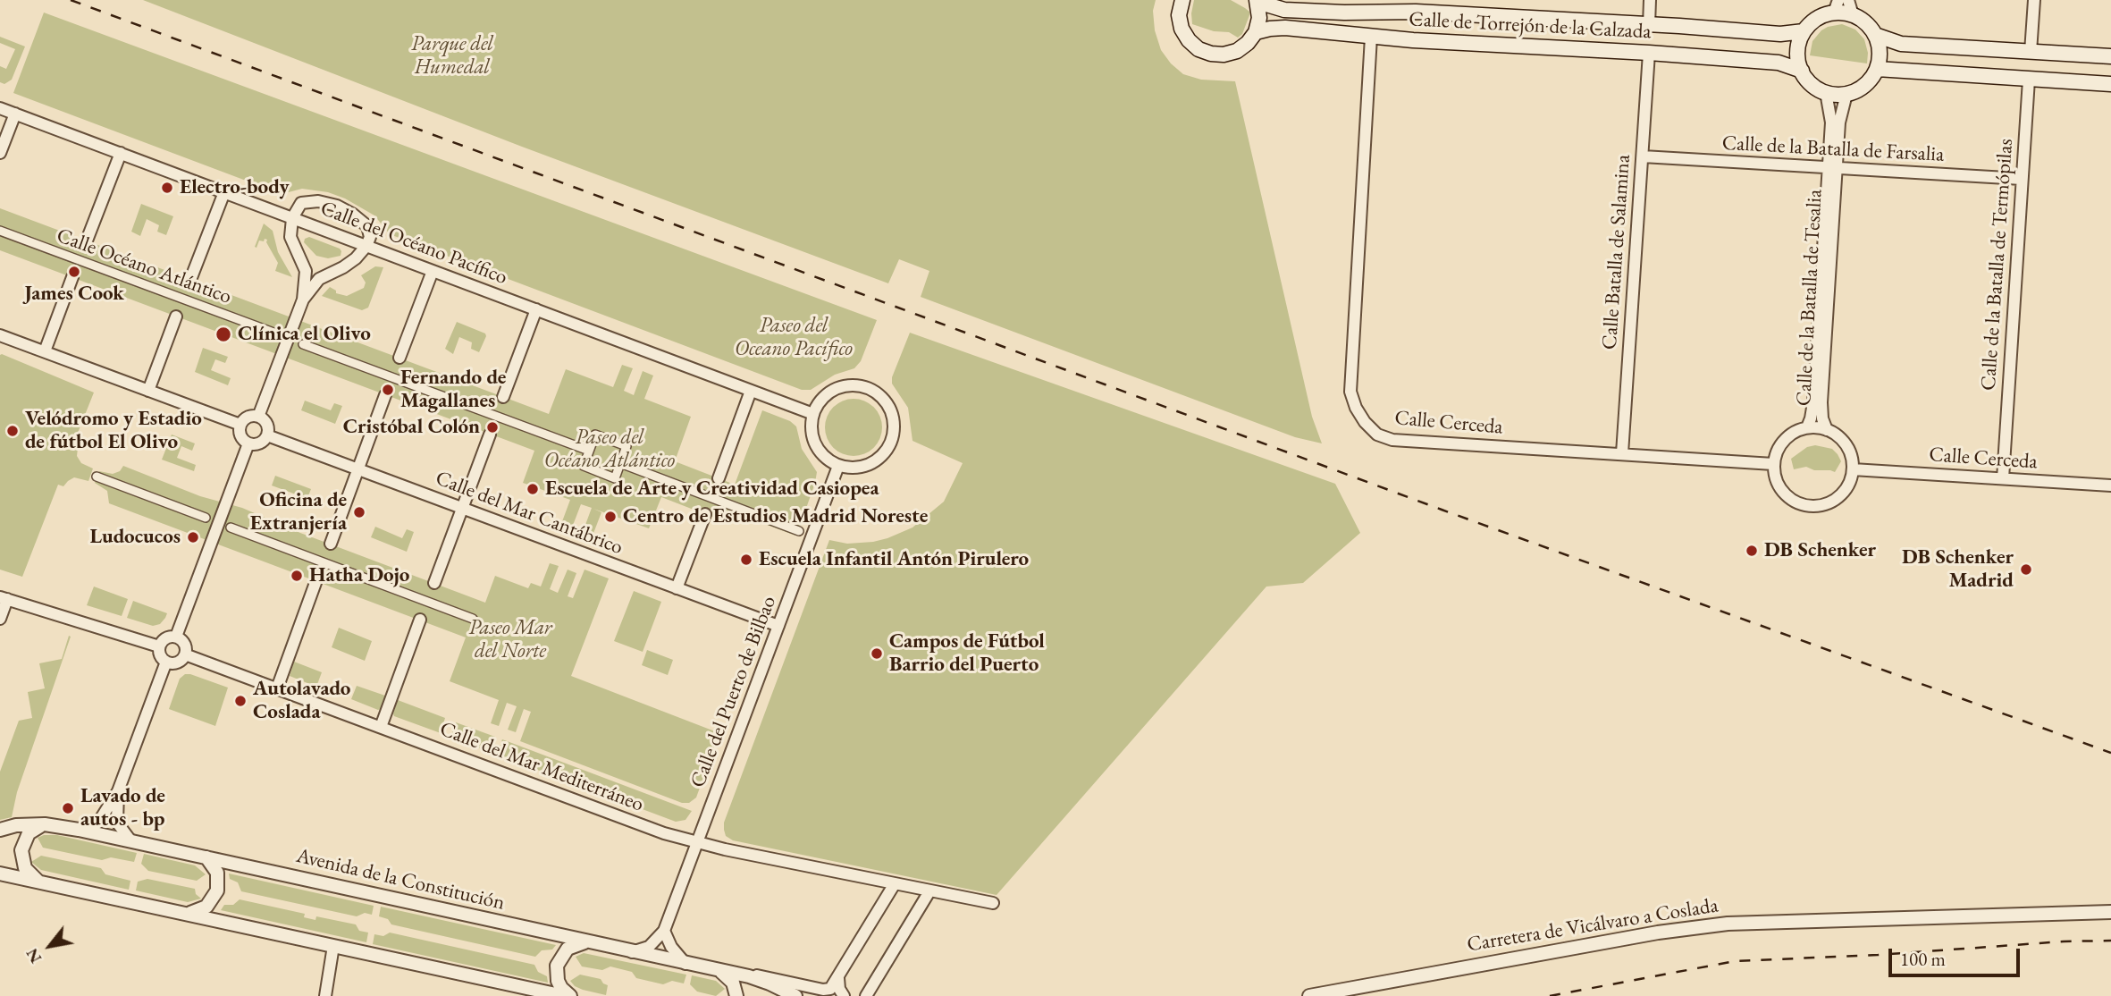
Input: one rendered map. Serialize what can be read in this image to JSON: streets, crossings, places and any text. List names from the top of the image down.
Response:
{
  "streets": {
    "main road": ["Calle de Torrejón de la Calzada"],
    "street": [
      "Calle de la Batalla de Farsalia",
      "Calle del Océano Pacífico",
      "Calle Batalla de Salamina",
      "Calle de la Batalla de Termópilas",
      "Calle Océano Atlántico",
      "Calle de la Batalla de Tesalia",
      "Calle Cerceda",
      "Calle del Mar Cantábrico",
      "Calle del Puerto de Bilbao",
      "Calle del Mar Mediterráneo",
      "Avenida de la Constitución",
      "Carretera de Vicálvaro a Coslada"
    ]
  },
  "crossings": [
    ["Calle de Torrejón de la Calzada", "Calle Batalla de Salamina"],
    ["Calle de Torrejón de la Calzada", "Calle de la Batalla de Tesalia"],
    ["Calle de Torrejón de la Calzada", "Calle Cerceda"],
    ["Calle de la Batalla de Farsalia", "Calle Batalla de Salamina"],
    ["Calle de la Batalla de Farsalia", "Calle de la Batalla de Termópilas"],
    ["Calle de la Batalla de Farsalia", "Calle de la Batalla de Tesalia"],
    ["Calle del Océano Pacífico", "Calle del Puerto de Bilbao"],
    ["Calle Batalla de Salamina", "Calle Cerceda"],
    ["Calle de la Batalla de Termópilas", "Calle Cerceda"],
    ["Calle de la Batalla de Tesalia", "Calle Cerceda"],
    ["Calle del Mar Cantábrico", "Calle del Puerto de Bilbao"],
    ["Calle del Puerto de Bilbao", "Calle del Mar Mediterráneo"]
  ],
  "parks": [
    "Parque del Humedal",
    "Paseo del Oceano Pacífico",
    "Paseo del Océano Atlántico",
    "Paseo Mar del Norte"
  ],
  "places": [
    "Electro-body",
    "James Cook",
    "Clínica el Olivo",
    "Fernando de Magallanes",
    "Cristóbal Colón",
    "Velódromo y Estadio de fútbol El Olivo",
    "Escuela de Arte y Creatividad Casiopea",
    "Oficina de Extranjería",
    "Centro de Estudios Madrid Noreste",
    "Ludocucos",
    "DB Schenker",
    "Escuela Infantil Antón Pirulero",
    "DB Schenker Madrid",
    "Hatha Dojo",
    "Campos de Fútbol Barrio del Puerto",
    "Autolavado Coslada",
    "Lavado de autos - bp"
  ],
  "scale_bar": "100 m",
  "north": "bottom left"
}
